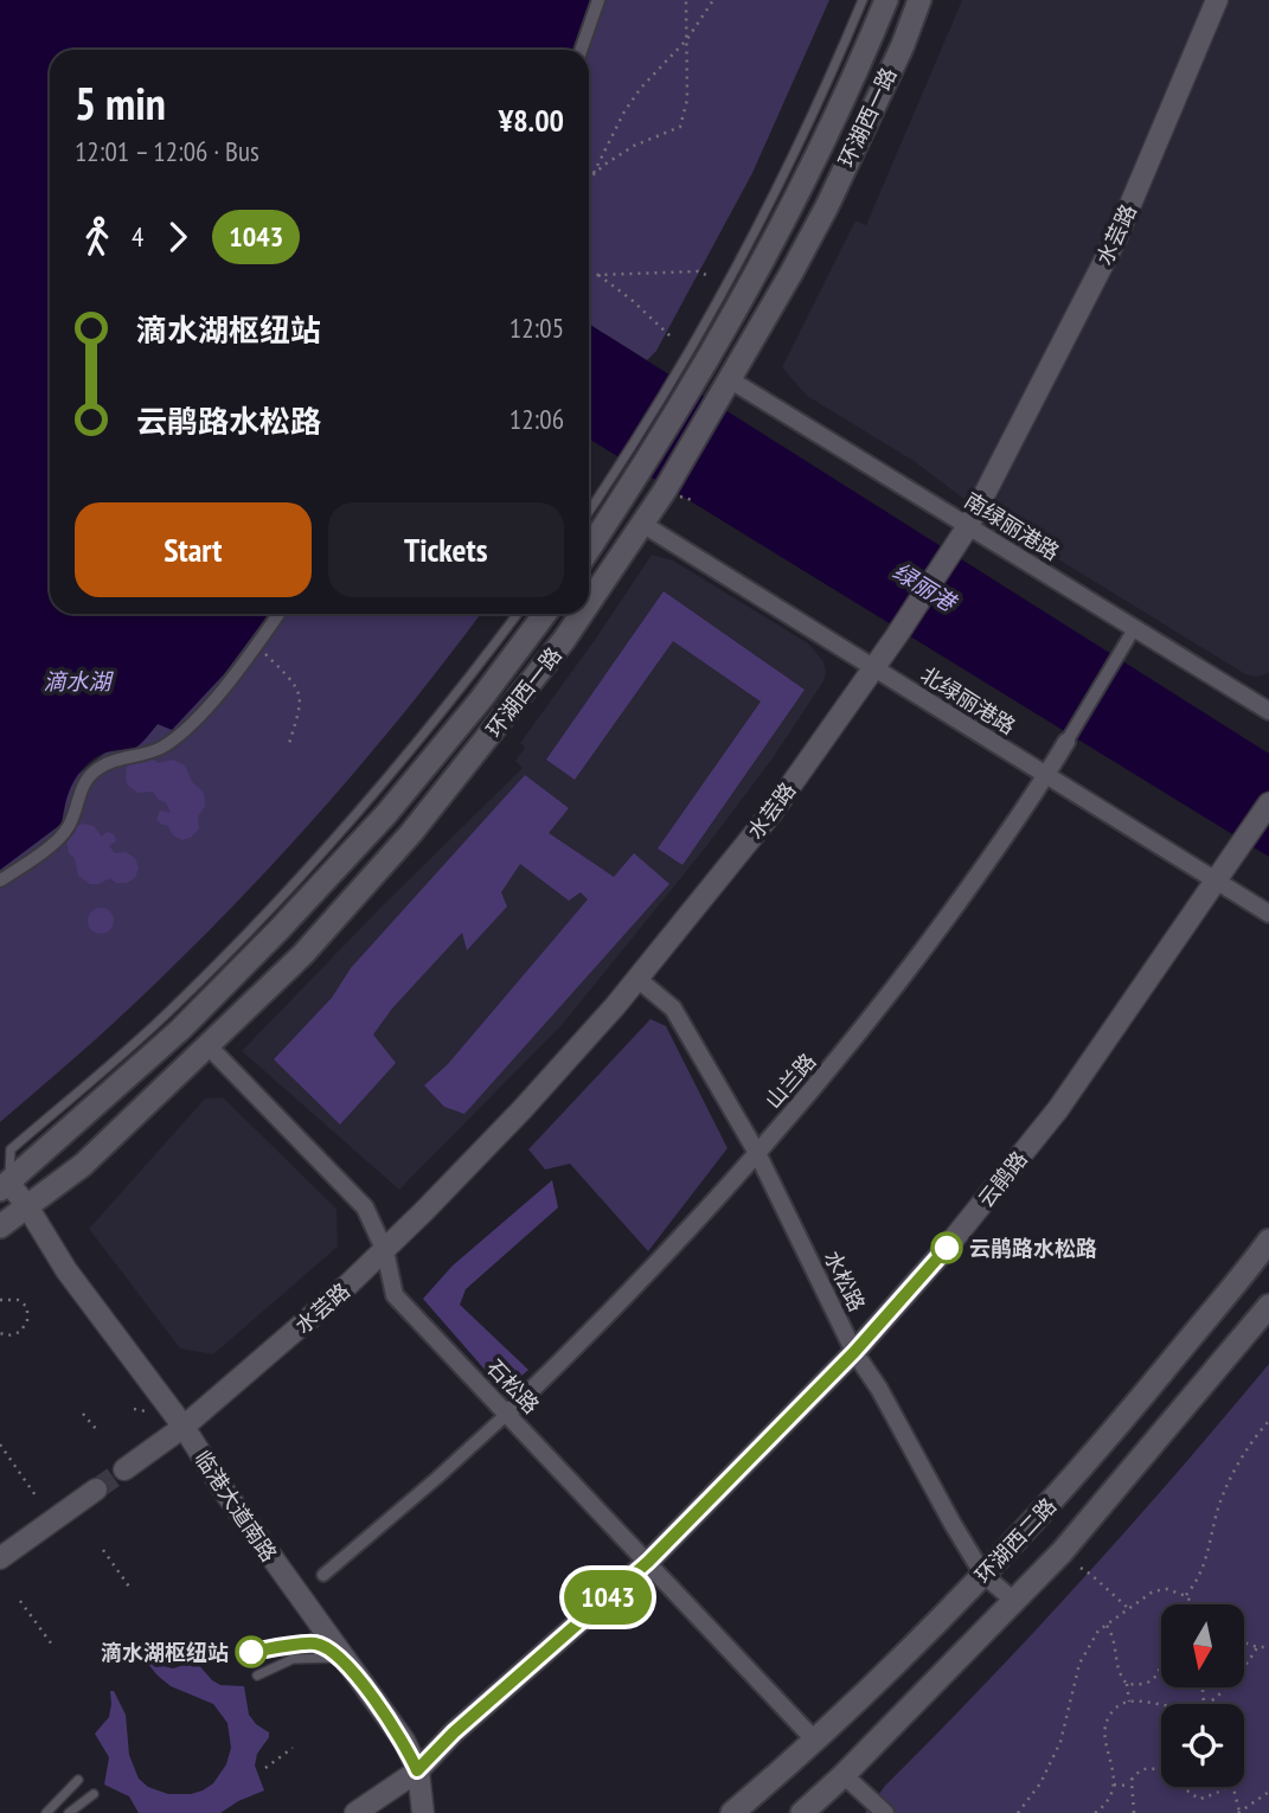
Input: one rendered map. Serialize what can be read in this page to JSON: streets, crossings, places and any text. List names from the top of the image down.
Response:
{
  "streets": {
    "main road": ["环湖西一路", "环湖西二路"],
    "street": [
      "水芸路",
      "南绿丽港路",
      "北绿丽港路",
      "山兰路",
      "云鹃路",
      "水松路",
      "石松路",
      "临港大道南路"
    ]
  },
  "crossings": [
    ["环湖西一路", "南绿丽港路"],
    ["环湖西一路", "北绿丽港路"],
    ["环湖西一路", "石松路"],
    ["环湖西一路", "临港大道南路"],
    ["水芸路", "南绿丽港路"],
    ["水芸路", "北绿丽港路"],
    ["水芸路", "水松路"],
    ["水芸路", "石松路"],
    ["水芸路", "临港大道南路"],
    ["北绿丽港路", "山兰路"],
    ["北绿丽港路", "云鹃路"],
    ["山兰路", "水松路"],
    ["山兰路", "石松路"],
    ["云鹃路", "水松路"],
    ["云鹃路", "石松路"],
    ["云鹃路", "临港大道南路"],
    ["水松路", "环湖西二路"],
    ["石松路", "环湖西二路"]
  ],
  "water": ["绿丽港", "滴水湖"],
  "places": ["云鹃路水松路", "滴水湖枢纽站"],
  "lines": ["bus line 1043"],
  "north": "bottom",
  "page": {
    "on_map": "1043",
    "heading": ["5 min", "12:01 – 12:06 · Bus", "¥8.00"],
    "legs": ["4", "1043"],
    "list": [
      {
        "name": "滴水湖枢纽站",
        "value": "12:05"
      },
      {
        "name": "云鹃路水松路",
        "value": "12:06"
      }
    ],
    "buttons": ["Start", "Tickets"]
  }
}
